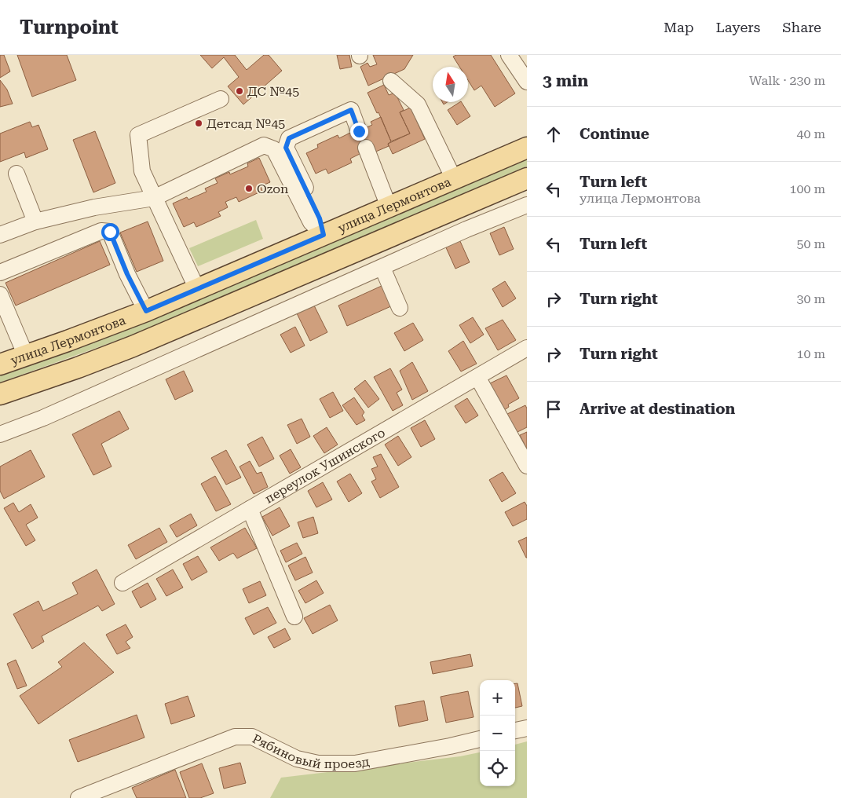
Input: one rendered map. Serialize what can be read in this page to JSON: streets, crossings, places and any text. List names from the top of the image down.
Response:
{
  "streets": {
    "main road": ["улица Лермонтова"],
    "street": ["переулок Ушинского", "Рябиновый проезд"]
  },
  "places": ["ДС №45", "Детсад №45", "Ozon"],
  "north": "top",
  "page": {
    "header": "Turnpoint",
    "nav": ["Map", "Layers", "Share"],
    "heading": ["3 min", "Walk · 230 m"],
    "list": [
      ["Continue", "40 m"],
      ["Turn left", "улица Лермонтова", "100 m"],
      ["Turn left", "50 m"],
      ["Turn right", "30 m"],
      ["Turn right", "10 m"],
      "Arrive at destination"
    ],
    "map_buttons": ["+", "−"]
  }
}
